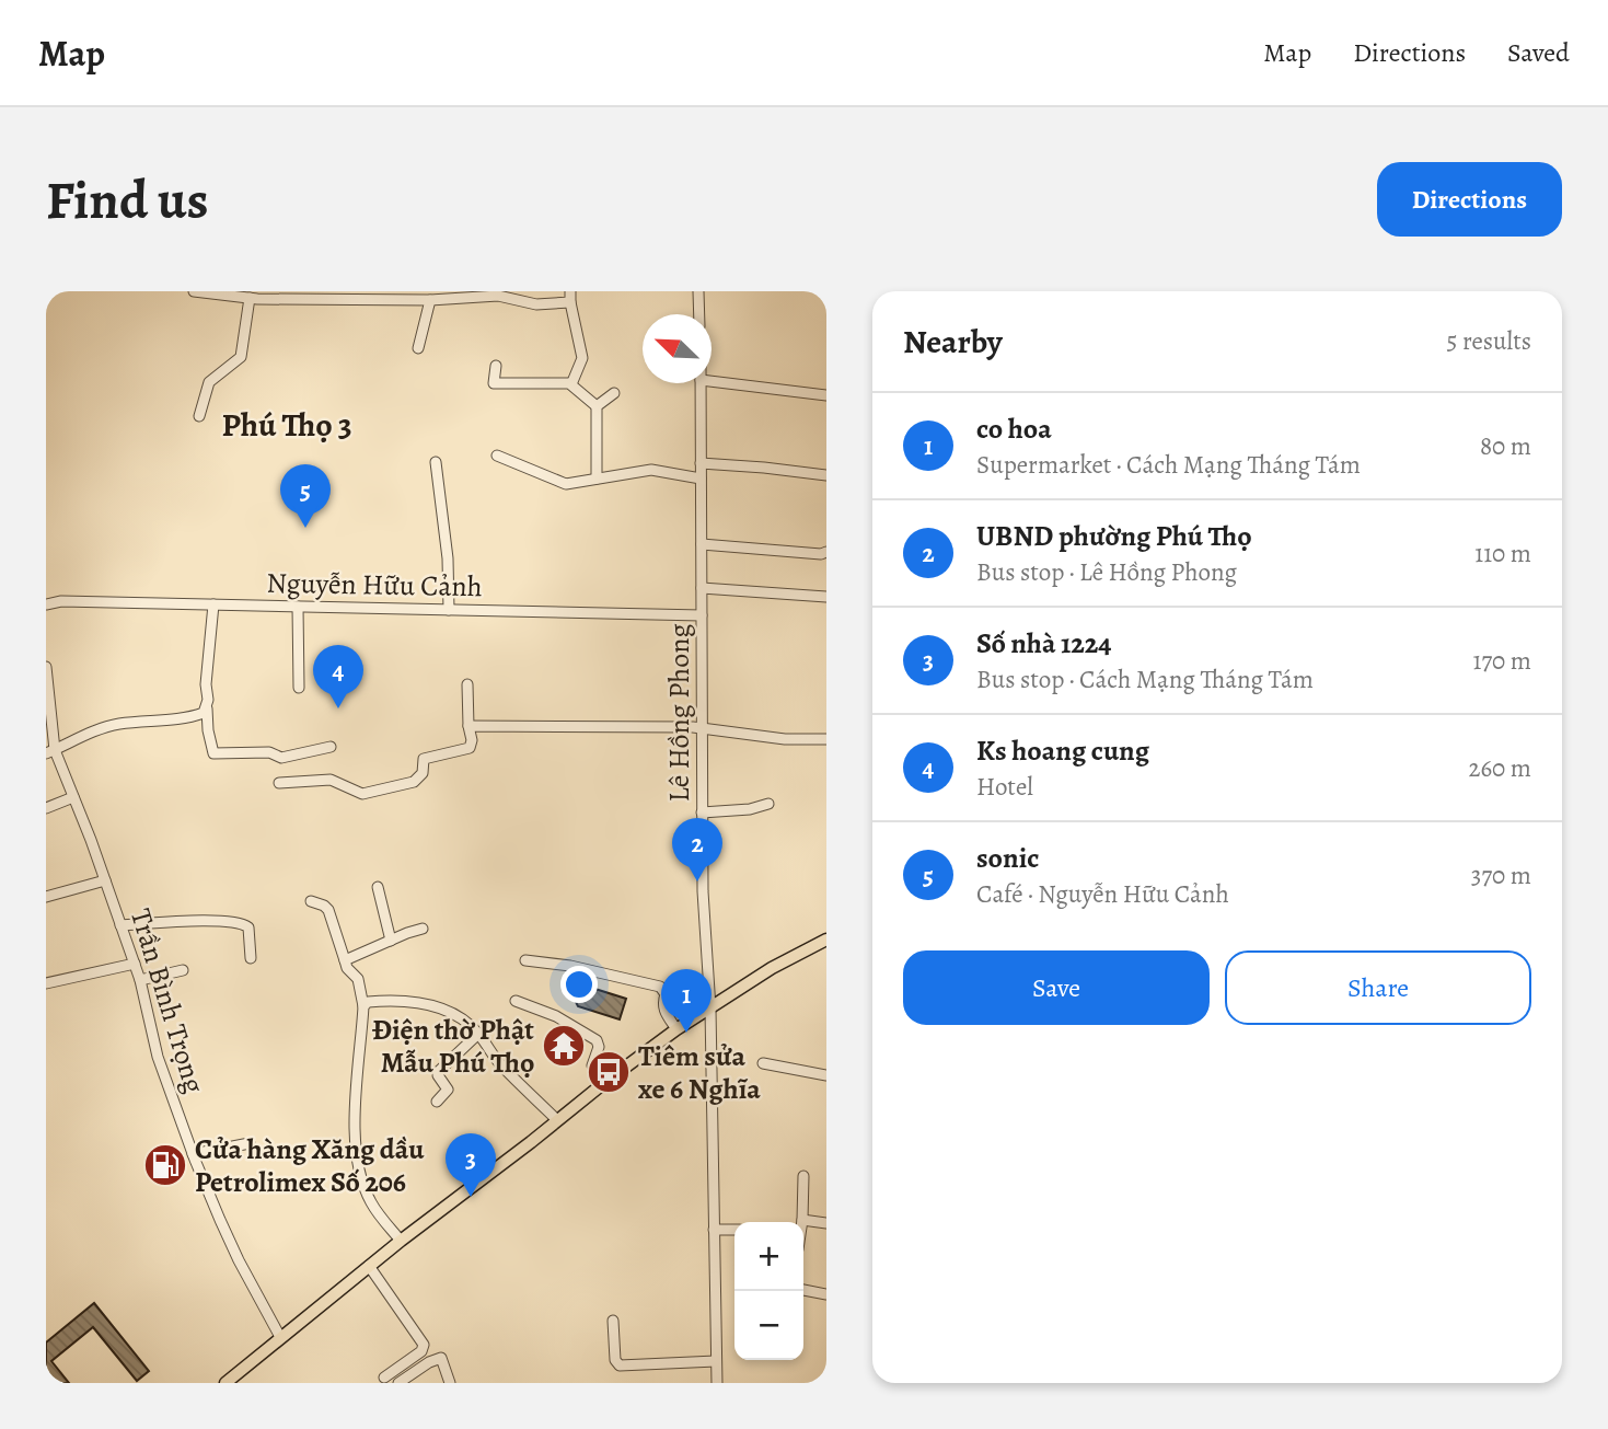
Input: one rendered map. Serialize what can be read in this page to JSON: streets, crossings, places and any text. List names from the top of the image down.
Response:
{
  "streets": {
    "street": ["Nguyễn Hữu Cảnh", "Lê Hồng Phong", "Trần Bình Trọng"]
  },
  "crossings": [
    ["Nguyễn Hữu Cảnh", "Lê Hồng Phong"]
  ],
  "districts": ["Phú Thọ 3"],
  "places": {
    "temple": ["Điện thờ Phật Mẫu Phú Thọ"],
    "bus stop": ["Tiêm sửa xe 6 Nghĩa"],
    "fuel station": ["Cửa hàng Xăng dầu Petrolimex Số 206"]
  },
  "north": "top left",
  "page": {
    "header": "Map",
    "nav": ["Map", "Directions", "Saved"],
    "buttons": [
      "Directions",
      ["Save", "Share"]
    ],
    "title": "Find us",
    "heading": ["Nearby", "5 results"],
    "list": [
      {
        "mark": "1",
        "name": "co hoa",
        "note": "Supermarket · Cách Mạng Tháng Tám",
        "value": "80 m"
      },
      {
        "mark": "2",
        "name": "UBND phường Phú Thọ",
        "note": "Bus stop · Lê Hồng Phong",
        "value": "110 m"
      },
      {
        "mark": "3",
        "name": "Số nhà 1224",
        "note": "Bus stop · Cách Mạng Tháng Tám",
        "value": "170 m"
      },
      {
        "mark": "4",
        "name": "Ks hoang cung",
        "note": "Hotel",
        "value": "260 m"
      },
      {
        "mark": "5",
        "name": "sonic",
        "note": "Café · Nguyễn Hữu Cảnh",
        "value": "370 m"
      }
    ],
    "pins": [
      "5",
      "4",
      "2",
      "1",
      "3"
    ],
    "map_buttons": ["+", "−"]
  }
}
